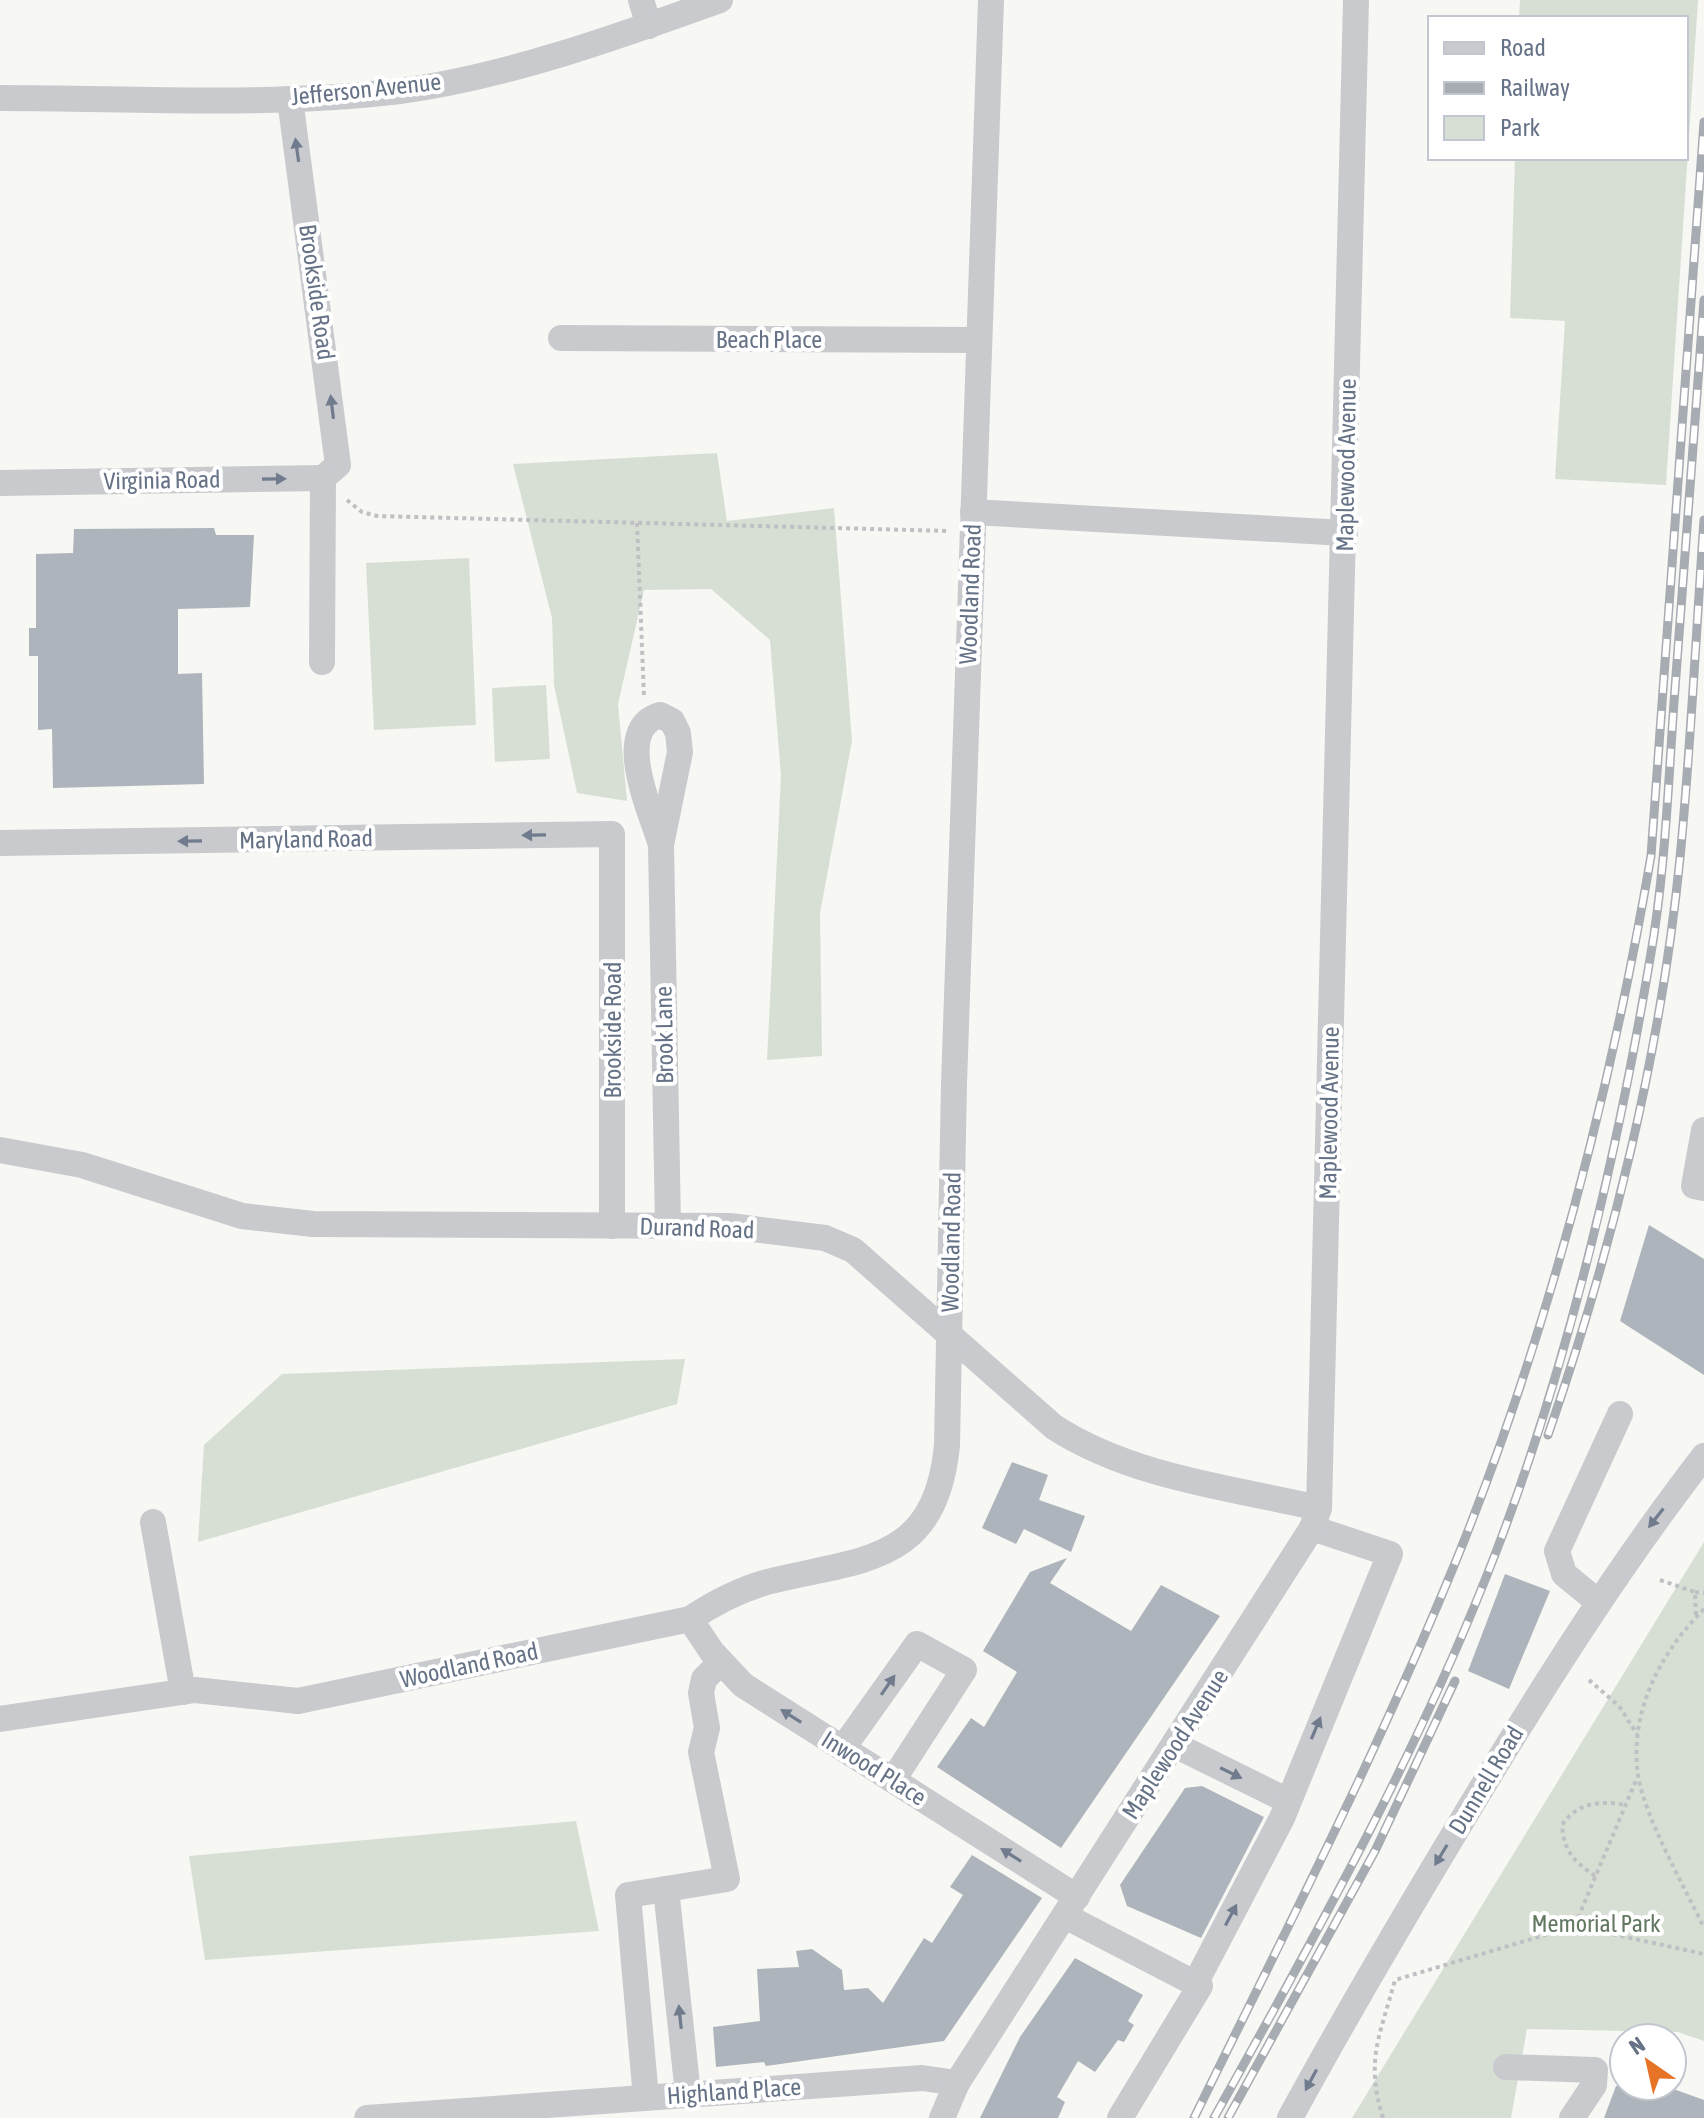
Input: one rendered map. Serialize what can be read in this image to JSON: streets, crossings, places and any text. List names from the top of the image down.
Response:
{
  "streets": {
    "street": [
      "Jefferson Avenue",
      "Brookside Road",
      "Beach Place",
      "Maplewood Avenue",
      "Virginia Road",
      "Woodland Road",
      "Maryland Road",
      "Brook Lane",
      "Durand Road",
      "Inwood Place",
      "Dunnell Road",
      "Highland Place"
    ]
  },
  "crossings": [
    ["Jefferson Avenue", "Brookside Road"],
    ["Brookside Road", "Virginia Road"],
    ["Brookside Road", "Maryland Road"],
    ["Brookside Road", "Durand Road"],
    ["Beach Place", "Woodland Road"],
    ["Maplewood Avenue", "Durand Road"],
    ["Maplewood Avenue", "Inwood Place"],
    ["Maplewood Avenue", "Highland Place"],
    ["Woodland Road", "Durand Road"],
    ["Woodland Road", "Inwood Place"],
    ["Brook Lane", "Durand Road"]
  ],
  "one_way": [
    "Brookside Road",
    "Virginia Road",
    "Maryland Road",
    "Inwood Place"
  ],
  "parks": ["Memorial Park"],
  "legend": ["Road", "Railway", "Park"],
  "north": "top left"
}
